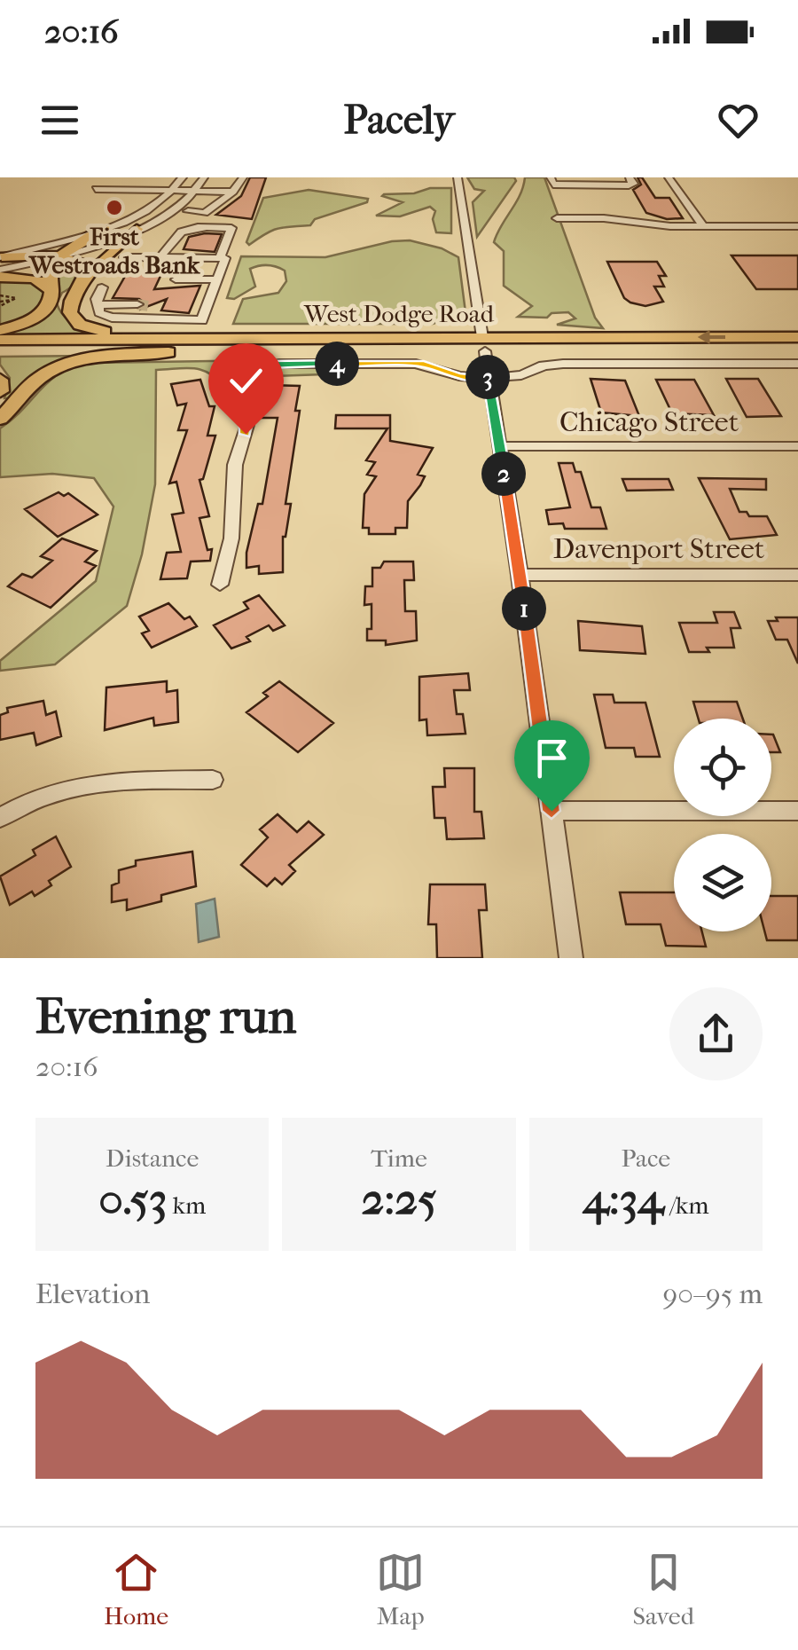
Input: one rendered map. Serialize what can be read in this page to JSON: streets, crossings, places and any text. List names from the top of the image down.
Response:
{
  "streets": {
    "highway": ["West Dodge Road"],
    "street": ["Chicago Street", "Davenport Street"]
  },
  "places": ["First Westroads Bank"],
  "page": {
    "status": "20:16",
    "header": "Pacely",
    "pins": [
      "4",
      "3",
      "2",
      "1"
    ],
    "heading": ["Evening run", "20:16"],
    "stats": [
      ["Distance", "0.53 km"],
      ["Time", "2:25"],
      ["Pace", "4:34 /km"]
    ],
    "chart": ["Elevation", "90–95 m"],
    "tabs": ["Home", "Map", "Saved"]
  }
}
